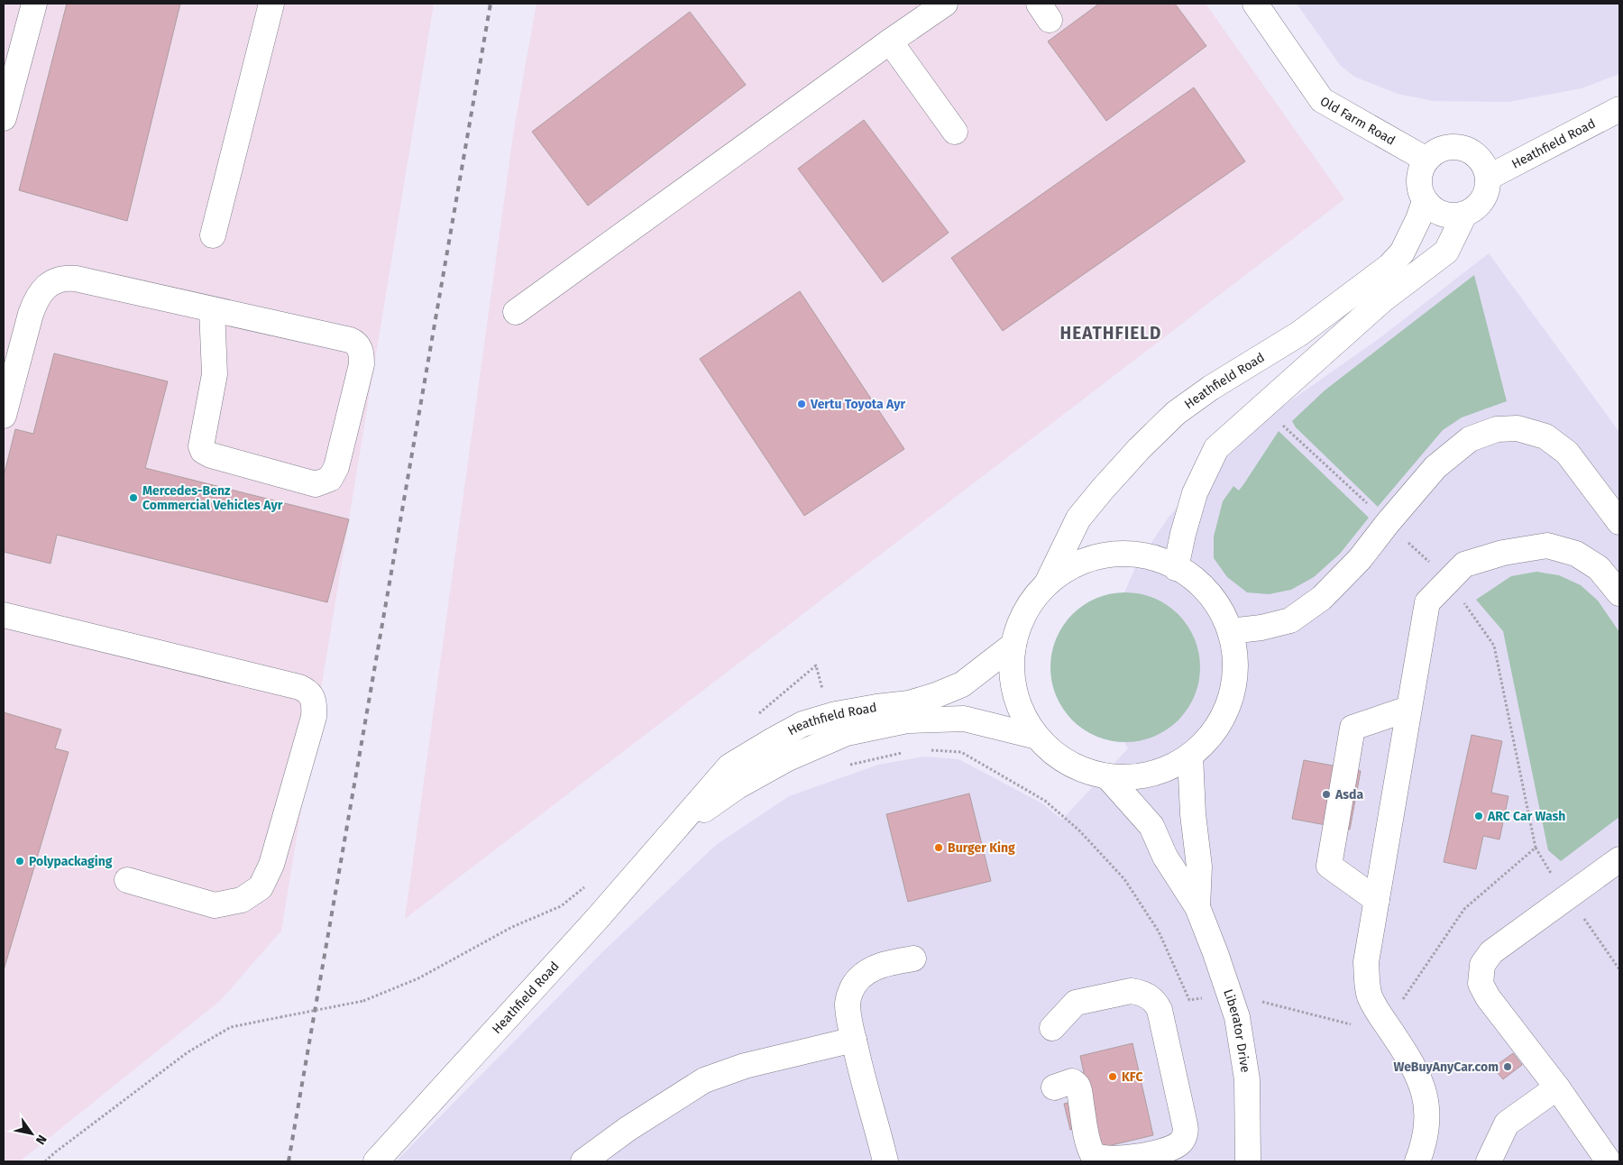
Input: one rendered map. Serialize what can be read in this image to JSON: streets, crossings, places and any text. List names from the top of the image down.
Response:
{
  "streets": {
    "main road": ["Old Farm Road", "Heathfield Road", "Liberator Drive"]
  },
  "crossings": [
    ["Old Farm Road", "Heathfield Road"]
  ],
  "districts": ["HEATHFIELD"],
  "places": [
    "Vertu Toyota Ayr",
    "Mercedes-Benz Commercial Vehicles Ayr",
    "Asda",
    "ARC Car Wash",
    "Burger King",
    "Polypackaging",
    "WeBuyAnyCar.com",
    "KFC"
  ],
  "north": "bottom right"
}
